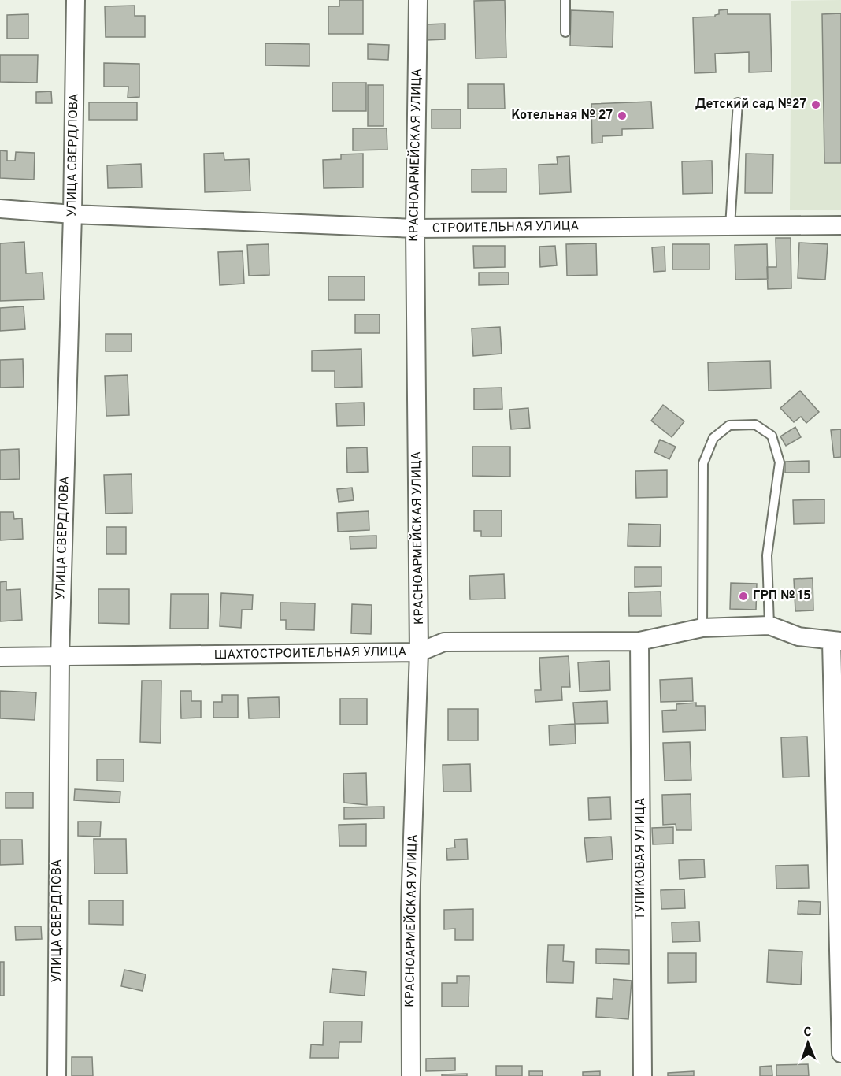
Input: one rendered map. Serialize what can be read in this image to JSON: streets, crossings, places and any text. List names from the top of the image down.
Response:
{
  "streets": {
    "street": [
      "УЛИЦА СВЕРДЛОВА",
      "КРАСНОАРМЕЙСКАЯ УЛИЦА",
      "СТРОИТЕЛЬНАЯ УЛИЦА",
      "ШАХТОСТРОИТЕЛЬНАЯ УЛИЦА",
      "ТУПИКОВАЯ УЛИЦА"
    ]
  },
  "crossings": [
    ["УЛИЦА СВЕРДЛОВА", "СТРОИТЕЛЬНАЯ УЛИЦА"],
    ["УЛИЦА СВЕРДЛОВА", "ШАХТОСТРОИТЕЛЬНАЯ УЛИЦА"],
    ["КРАСНОАРМЕЙСКАЯ УЛИЦА", "СТРОИТЕЛЬНАЯ УЛИЦА"],
    ["КРАСНОАРМЕЙСКАЯ УЛИЦА", "ШАХТОСТРОИТЕЛЬНАЯ УЛИЦА"],
    ["ШАХТОСТРОИТЕЛЬНАЯ УЛИЦА", "ТУПИКОВАЯ УЛИЦА"]
  ],
  "places": ["Детский сад №27", "Котельная № 27", "ГРП № 15"],
  "north": "top"
}
